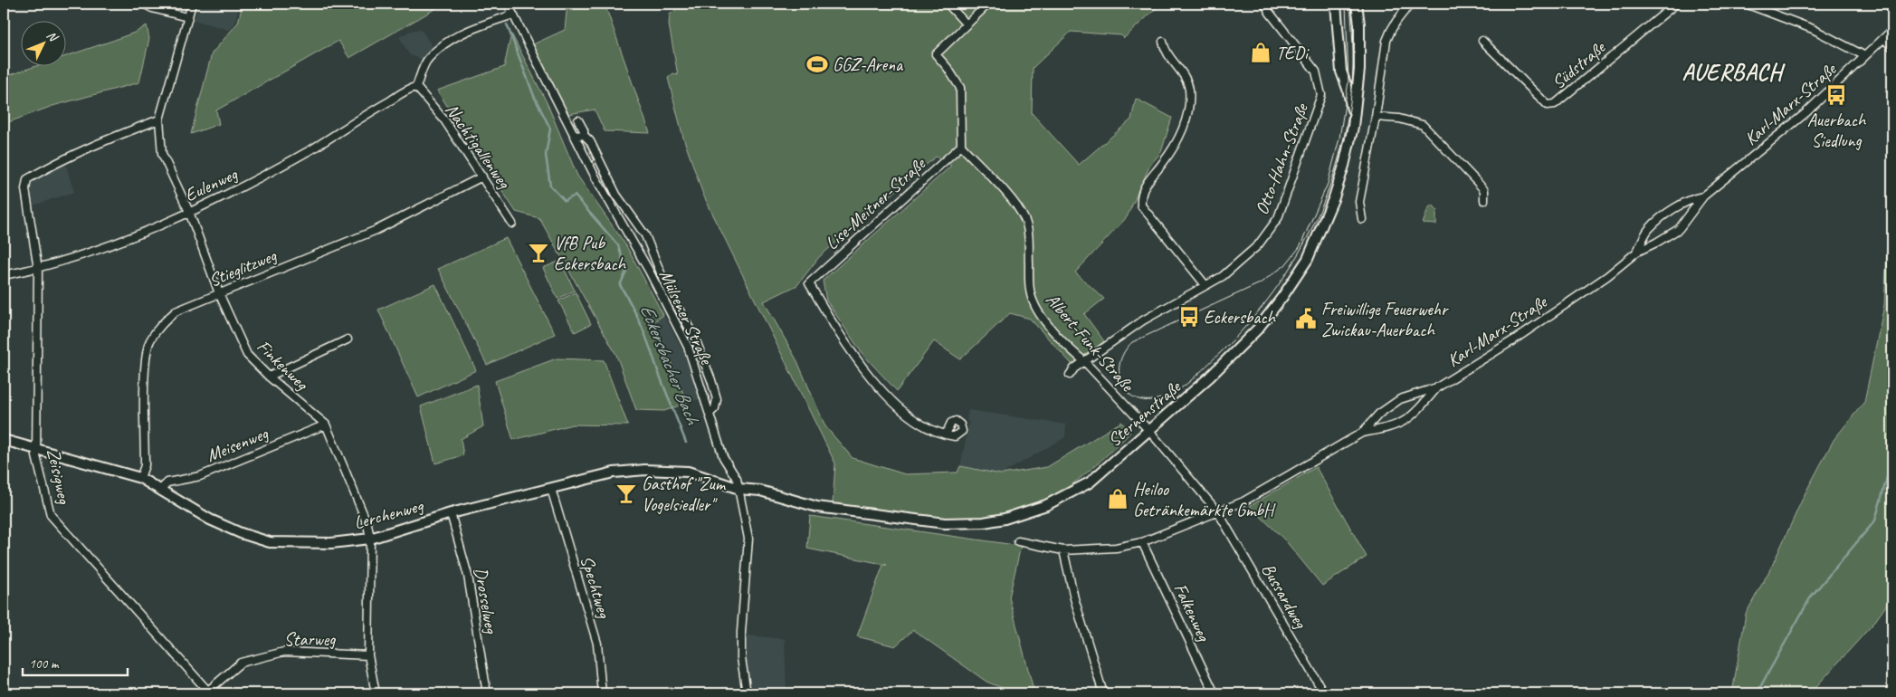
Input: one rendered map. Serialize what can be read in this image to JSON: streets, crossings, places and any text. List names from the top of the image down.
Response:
{
  "streets": {
    "street": [
      "Südstraße",
      "Karl-Marx-Straße",
      "Nachtigallenweg",
      "Otto-Hahn-Straße",
      "Eulenweg",
      "Lise-Meitner-Straße",
      "Stieglitzweg",
      "Mülsener Straße",
      "Albert-Funk-Straße",
      "Finkenweg",
      "Sternenstraße",
      "Meisenweg",
      "Zeisigweg",
      "Lerchenweg",
      "Spechtweg",
      "Bussardweg",
      "Drosselweg",
      "Falkenweg",
      "Starweg"
    ]
  },
  "crossings": [
    ["Karl-Marx-Straße", "Albert-Funk-Straße"],
    ["Karl-Marx-Straße", "Bussardweg"],
    ["Karl-Marx-Straße", "Falkenweg"],
    ["Nachtigallenweg", "Eulenweg"],
    ["Nachtigallenweg", "Stieglitzweg"],
    ["Otto-Hahn-Straße", "Albert-Funk-Straße"],
    ["Eulenweg", "Finkenweg"],
    ["Eulenweg", "Zeisigweg"],
    ["Lise-Meitner-Straße", "Albert-Funk-Straße"],
    ["Stieglitzweg", "Finkenweg"],
    ["Stieglitzweg", "Lerchenweg"],
    ["Mülsener Straße", "Sternenstraße"],
    ["Mülsener Straße", "Lerchenweg"],
    ["Albert-Funk-Straße", "Sternenstraße"],
    ["Albert-Funk-Straße", "Bussardweg"],
    ["Finkenweg", "Meisenweg"],
    ["Finkenweg", "Zeisigweg"],
    ["Finkenweg", "Lerchenweg"],
    ["Finkenweg", "Starweg"],
    ["Sternenstraße", "Lerchenweg"],
    ["Meisenweg", "Lerchenweg"],
    ["Zeisigweg", "Lerchenweg"],
    ["Zeisigweg", "Starweg"],
    ["Lerchenweg", "Spechtweg"],
    ["Lerchenweg", "Drosselweg"]
  ],
  "districts": ["AUERBACH"],
  "water": ["Eckersbacher Bach"],
  "places": {
    "shop": ["TEDi", "Heiloo Getränkemärkte GmbH"],
    "sports": ["GGZ-Arena"],
    "bus stop": ["Auerbach Siedlung", "Eckersbach"],
    "bar": ["VfB Pub Eckersbach", "Gasthof \"Zum Vogelsiedler\""],
    "public building": ["Freiwillige Feuerwehr Zwickau-Auerbach"]
  },
  "scale_bar": "100 m",
  "north": "top right"
}
